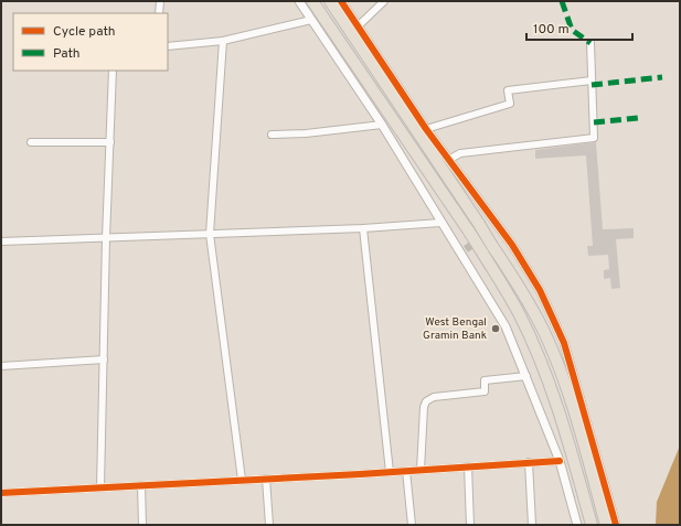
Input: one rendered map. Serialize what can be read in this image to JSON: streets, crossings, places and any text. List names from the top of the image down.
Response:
{
  "places": ["West Bengal Gramin Bank"],
  "legend": ["Cycle path", "Path"],
  "scale_bar": "100 m"
}
